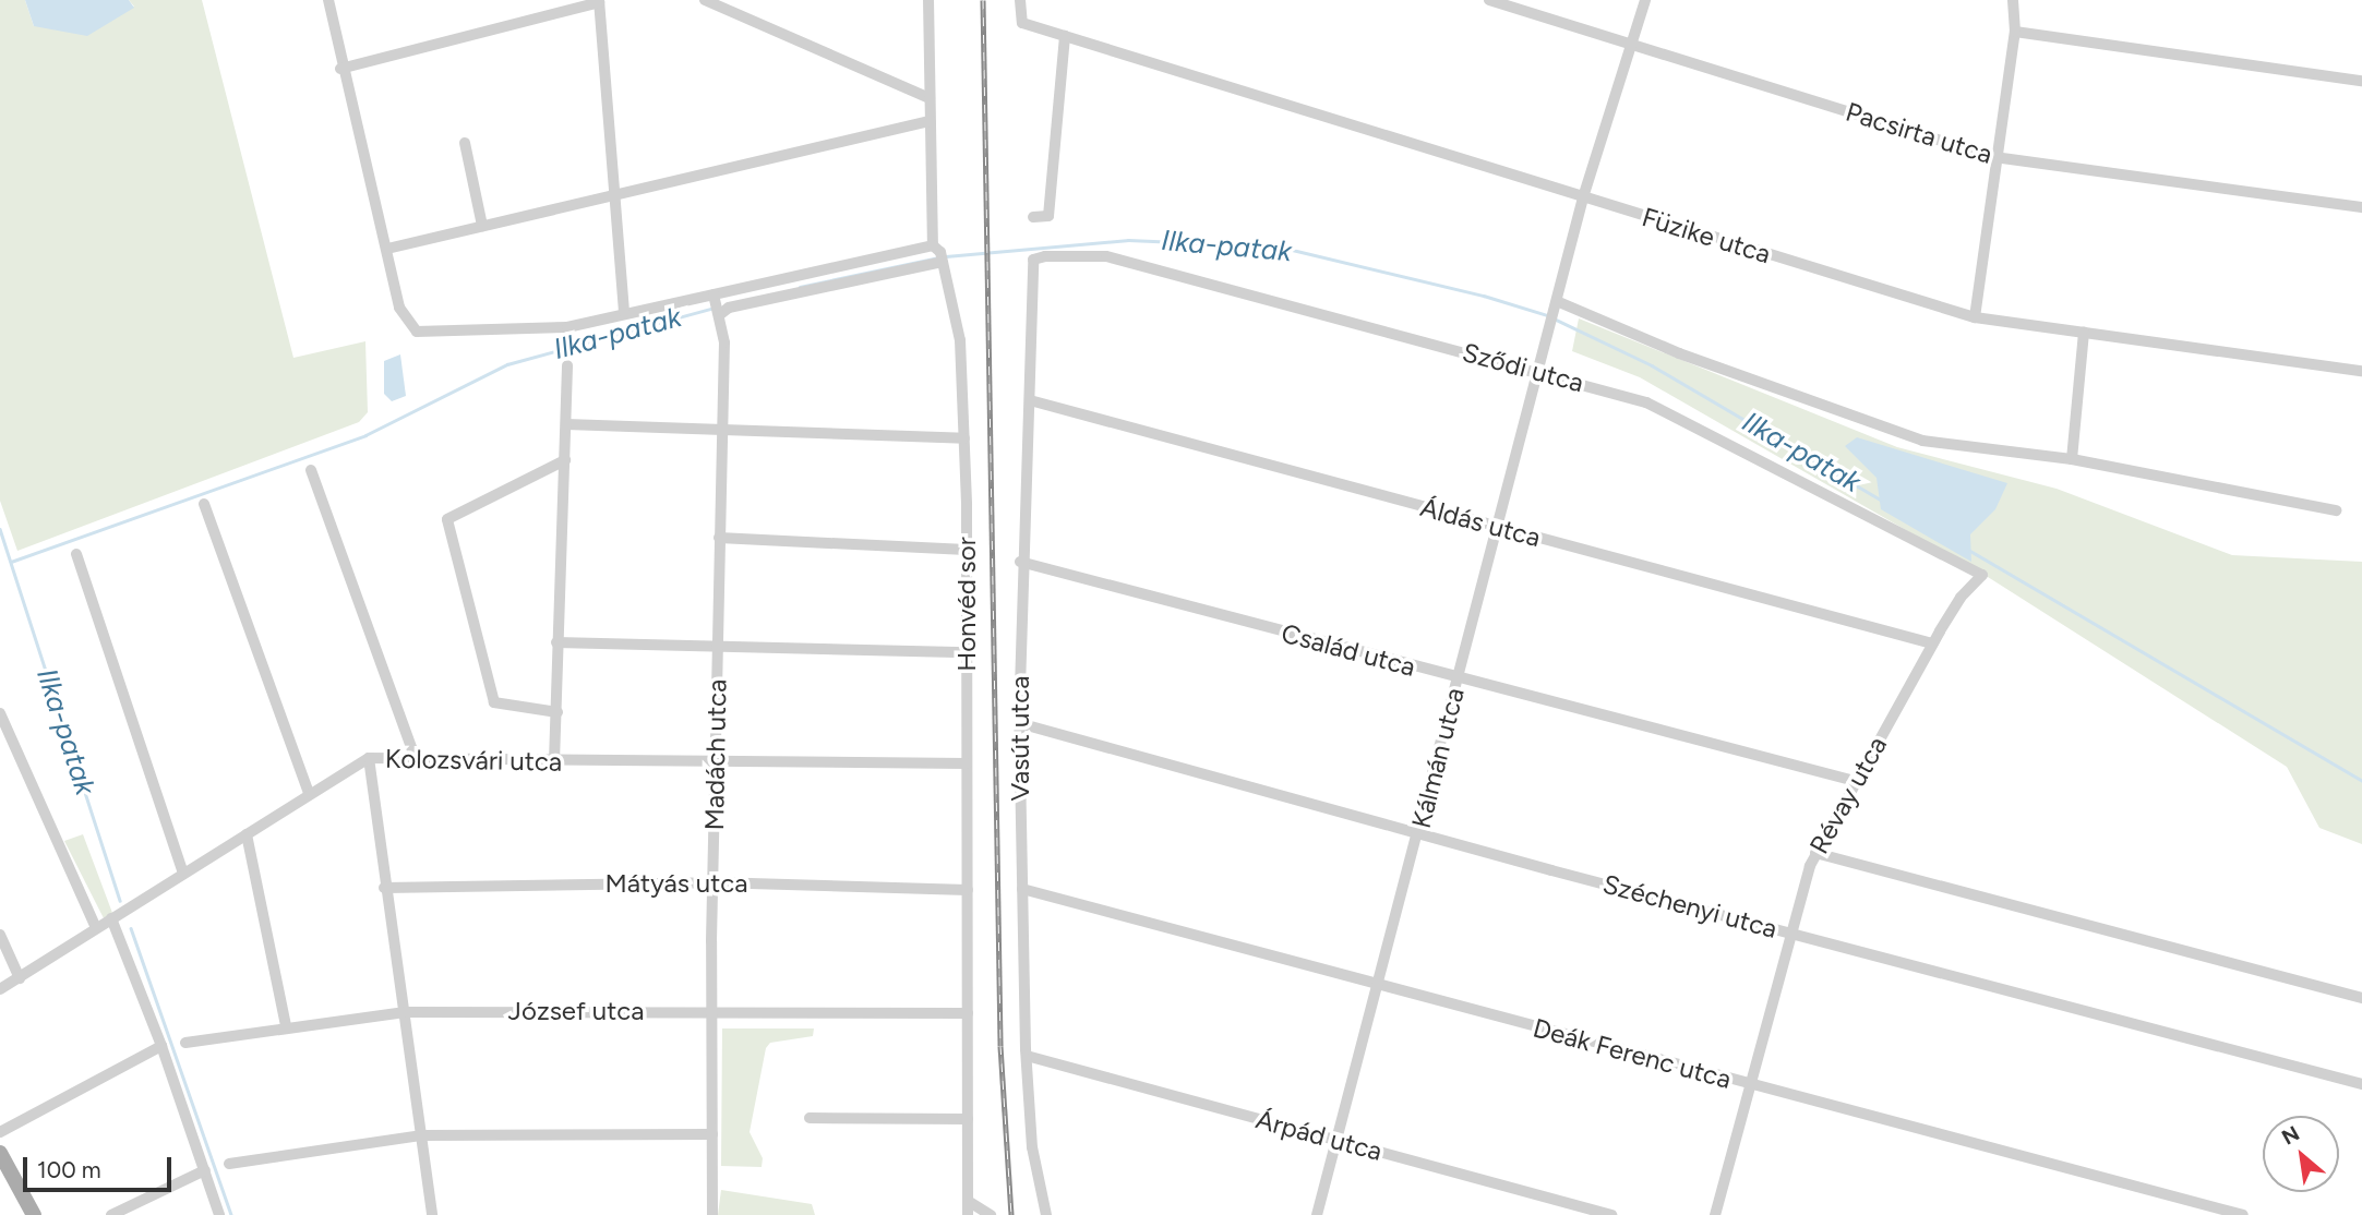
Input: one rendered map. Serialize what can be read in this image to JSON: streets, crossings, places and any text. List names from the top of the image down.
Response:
{
  "streets": {
    "street": [
      "Pacsirta utca",
      "Füzike utca",
      "Sződi utca",
      "Áldás utca",
      "Honvéd sor",
      "Család utca",
      "Vasút utca",
      "Madách utca",
      "Kálmán utca",
      "Kolozsvári utca",
      "Révay utca",
      "Mátyás utca",
      "Széchenyi utca",
      "József utca",
      "Deák Ferenc utca",
      "Árpád utca"
    ]
  },
  "crossings": [
    ["Pacsirta utca", "Kálmán utca"],
    ["Füzike utca", "Kálmán utca"],
    ["Sződi utca", "Vasút utca"],
    ["Sződi utca", "Kálmán utca"],
    ["Sződi utca", "Révay utca"],
    ["Áldás utca", "Vasút utca"],
    ["Áldás utca", "Kálmán utca"],
    ["Áldás utca", "Révay utca"],
    ["Honvéd sor", "Kolozsvári utca"],
    ["Honvéd sor", "Mátyás utca"],
    ["Honvéd sor", "József utca"],
    ["Család utca", "Vasút utca"],
    ["Család utca", "Kálmán utca"],
    ["Család utca", "Révay utca"],
    ["Vasút utca", "Széchenyi utca"],
    ["Vasút utca", "Deák Ferenc utca"],
    ["Vasút utca", "Árpád utca"],
    ["Madách utca", "Kolozsvári utca"],
    ["Madách utca", "Mátyás utca"],
    ["Madách utca", "József utca"],
    ["Kálmán utca", "Széchenyi utca"],
    ["Kálmán utca", "Deák Ferenc utca"],
    ["Kálmán utca", "Árpád utca"],
    ["Révay utca", "Széchenyi utca"],
    ["Révay utca", "Deák Ferenc utca"]
  ],
  "water": ["Ilka-patak"],
  "scale_bar": "100 m",
  "north": "top left"
}
